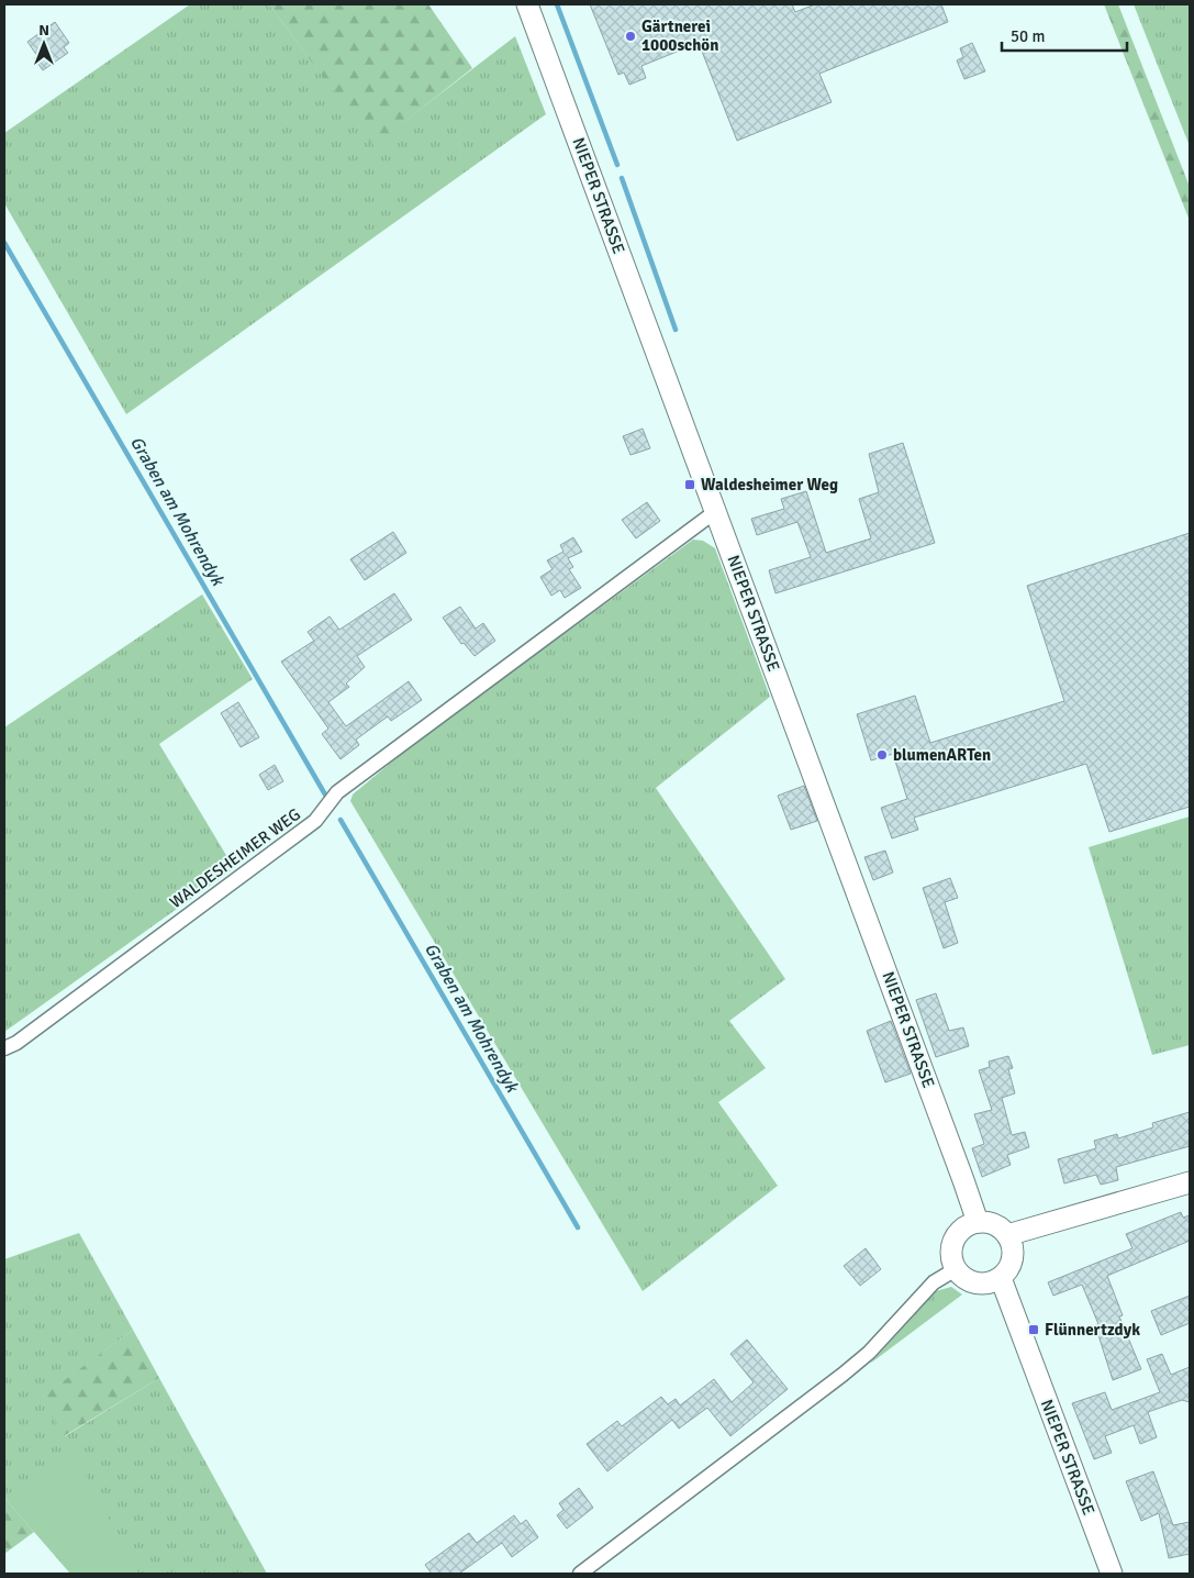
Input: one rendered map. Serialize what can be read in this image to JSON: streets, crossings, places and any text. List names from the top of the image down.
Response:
{
  "streets": {
    "main road": ["NIEPER STRASSE"],
    "street": ["WALDESHEIMER WEG"]
  },
  "crossings": [
    ["NIEPER STRASSE", "WALDESHEIMER WEG"]
  ],
  "water": ["Graben am Mohrendyk"],
  "places": {
    "other": ["Gärtnerei 1000schön", "blumenARTen"],
    "transit": ["Waldesheimer Weg", "Flünnertzdyk"]
  },
  "scale_bar": "50 m",
  "north": "top"
}
